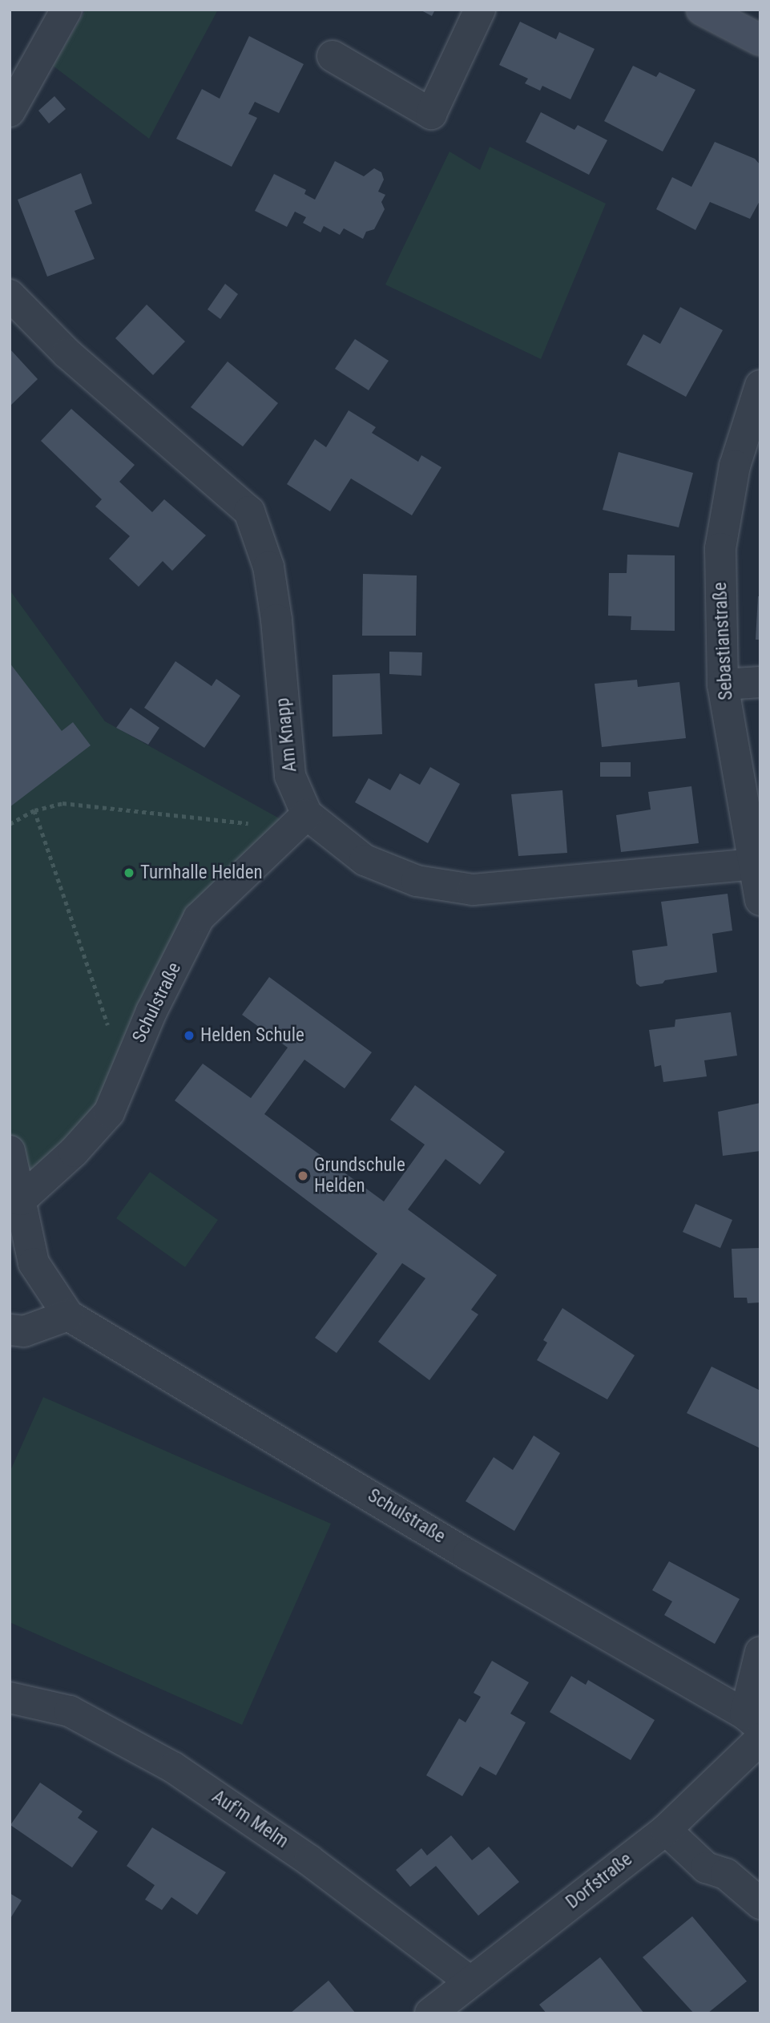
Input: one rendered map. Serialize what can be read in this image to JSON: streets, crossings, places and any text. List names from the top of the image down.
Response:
{
  "streets": {
    "street": [
      "Sebastianstraße",
      "Am Knapp",
      "Schulstraße",
      "Auf'm Melm",
      "Dorfstraße"
    ]
  },
  "crossings": [
    ["Sebastianstraße", "Am Knapp"],
    ["Am Knapp", "Schulstraße"],
    ["Schulstraße", "Dorfstraße"],
    ["Auf'm Melm", "Dorfstraße"]
  ],
  "places": ["Turnhalle Helden", "Helden Schule", "Grundschule Helden"]
}
